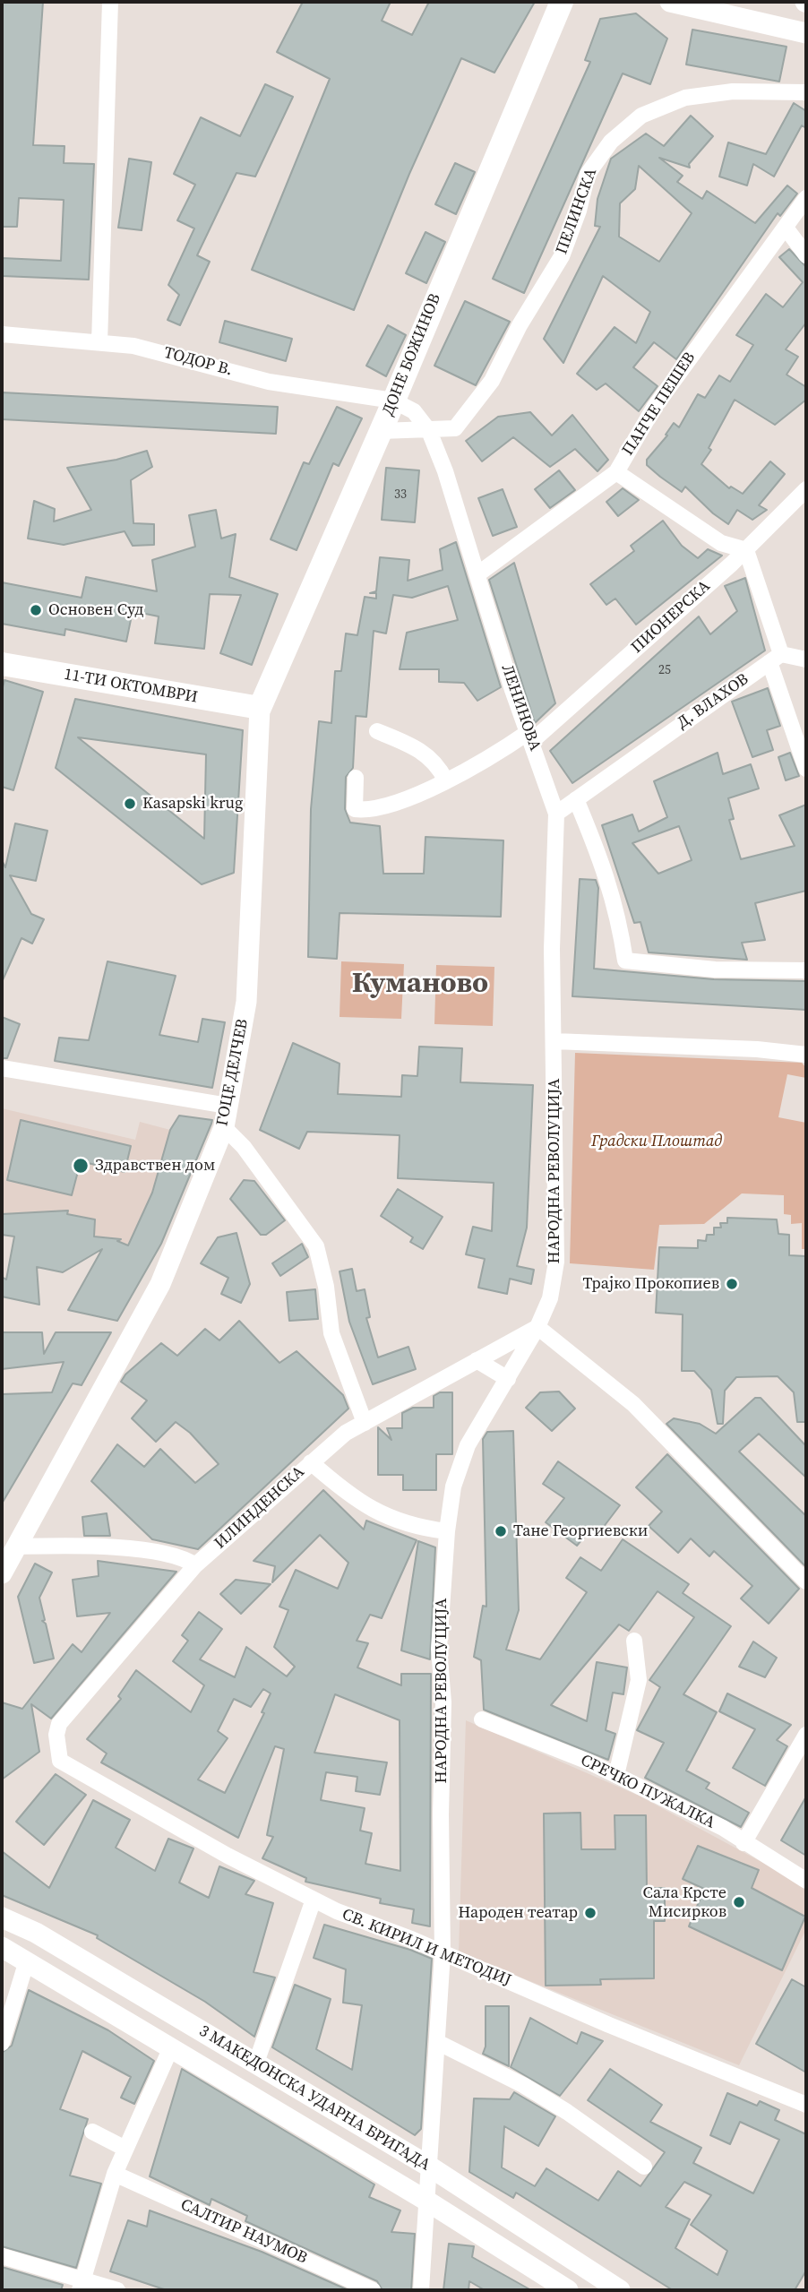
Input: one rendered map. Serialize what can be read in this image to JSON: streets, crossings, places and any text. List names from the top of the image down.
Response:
{
  "streets": {
    "main road": ["ДОНЕ БОЖИНОВ", "11-ТИ ОКТОМВРИ"],
    "street": [
      "ПЕЛИНСКА",
      "ТОДОР В.",
      "ПАНЧЕ ПЕШЕВ",
      "ПИОНЕРСКА",
      "Д. ВЛАХОВ",
      "ЛЕНИНОВА",
      "ГОЦЕ ДЕЛЧЕВ",
      "НАРОДНА РЕВОЛУЦИЈА",
      "ИЛИНДЕНСКА",
      "СРЕЧКО ПУЖАЛКА",
      "СВ. КИРИЛ И МЕТОДИЈ",
      "3 МАКЕДОНСКА УДАРНА БРИГАДА",
      "САЛТИР НАУМОВ"
    ]
  },
  "crossings": [
    ["ПЕЛИНСКА", "ДОНЕ БОЖИНОВ"],
    ["ПЕЛИНСКА", "ЛЕНИНОВА"],
    ["ДОНЕ БОЖИНОВ", "ТОДОР В."],
    ["ДОНЕ БОЖИНОВ", "11-ТИ ОКТОМВРИ"],
    ["ДОНЕ БОЖИНОВ", "ЛЕНИНОВА"],
    ["ДОНЕ БОЖИНОВ", "ГОЦЕ ДЕЛЧЕВ"],
    ["ТОДОР В.", "ЛЕНИНОВА"],
    ["ПАНЧЕ ПЕШЕВ", "ЛЕНИНОВА"],
    ["ПИОНЕРСКА", "ЛЕНИНОВА"],
    ["11-ТИ ОКТОМВРИ", "ГОЦЕ ДЕЛЧЕВ"],
    ["Д. ВЛАХОВ", "ЛЕНИНОВА"],
    ["ЛЕНИНОВА", "НАРОДНА РЕВОЛУЦИЈА"],
    ["НАРОДНА РЕВОЛУЦИЈА", "ИЛИНДЕНСКА"],
    ["НАРОДНА РЕВОЛУЦИЈА", "СВ. КИРИЛ И МЕТОДИЈ"],
    ["НАРОДНА РЕВОЛУЦИЈА", "3 МАКЕДОНСКА УДАРНА БРИГАДА"],
    ["ИЛИНДЕНСКА", "СВ. КИРИЛ И МЕТОДИЈ"]
  ],
  "districts": ["Куманово"],
  "parks": ["Градски Плоштад"],
  "places": [
    "Основен Суд",
    "Kasapski krug",
    "Здравствен дом",
    "Трајко Прокопиев",
    "Тане Георгиевски",
    "Сала Крсте Мисирков",
    "Народен театар"
  ],
  "house_numbers": ["33", "25"]
}
